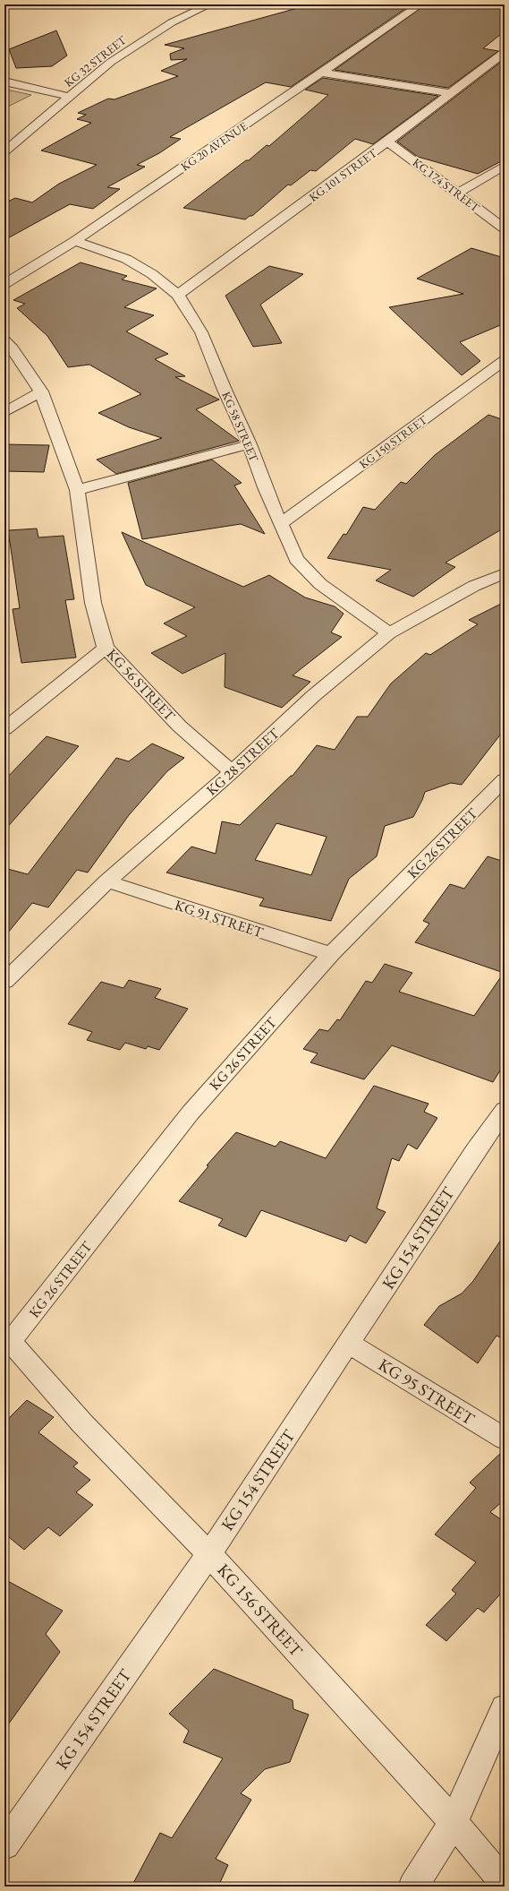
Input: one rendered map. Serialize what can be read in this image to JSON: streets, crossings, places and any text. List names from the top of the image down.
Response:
{
  "streets": {
    "street": [
      "KG 32 STREET",
      "KG 20 AVENUE",
      "KG 101 STREET",
      "KG 174 STREET",
      "KG 58 STREET",
      "KG 150 STREET",
      "KG 56 STREET",
      "KG 28 STREET",
      "KG 26 STREET",
      "KG 91 STREET",
      "KG 154 STREET",
      "KG 95 STREET",
      "KG 156 STREET"
    ]
  },
  "crossings": [
    ["KG 20 AVENUE", "KG 58 STREET"],
    ["KG 101 STREET", "KG 174 STREET"],
    ["KG 101 STREET", "KG 58 STREET"],
    ["KG 58 STREET", "KG 150 STREET"],
    ["KG 58 STREET", "KG 28 STREET"],
    ["KG 56 STREET", "KG 28 STREET"],
    ["KG 28 STREET", "KG 91 STREET"],
    ["KG 26 STREET", "KG 91 STREET"],
    ["KG 26 STREET", "KG 156 STREET"],
    ["KG 154 STREET", "KG 95 STREET"],
    ["KG 154 STREET", "KG 156 STREET"]
  ]
}
